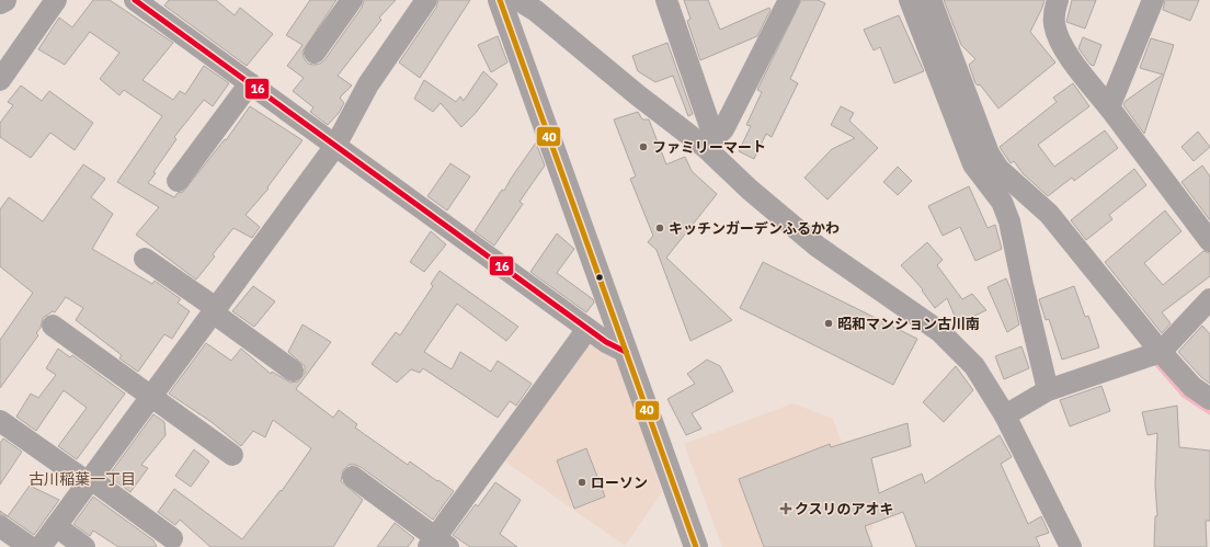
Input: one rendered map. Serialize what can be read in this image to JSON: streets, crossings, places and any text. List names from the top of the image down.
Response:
{
  "districts": ["古川稲葉一丁目"],
  "places": {
    "other": [
      "ファミリーマート",
      "キッチンガーデンふるかわ",
      "昭和マンション古川南",
      "ローソン"
    ],
    "health": ["クスリのアオキ"]
  },
  "lines": ["transit line 16", "transit line 40"]
}
